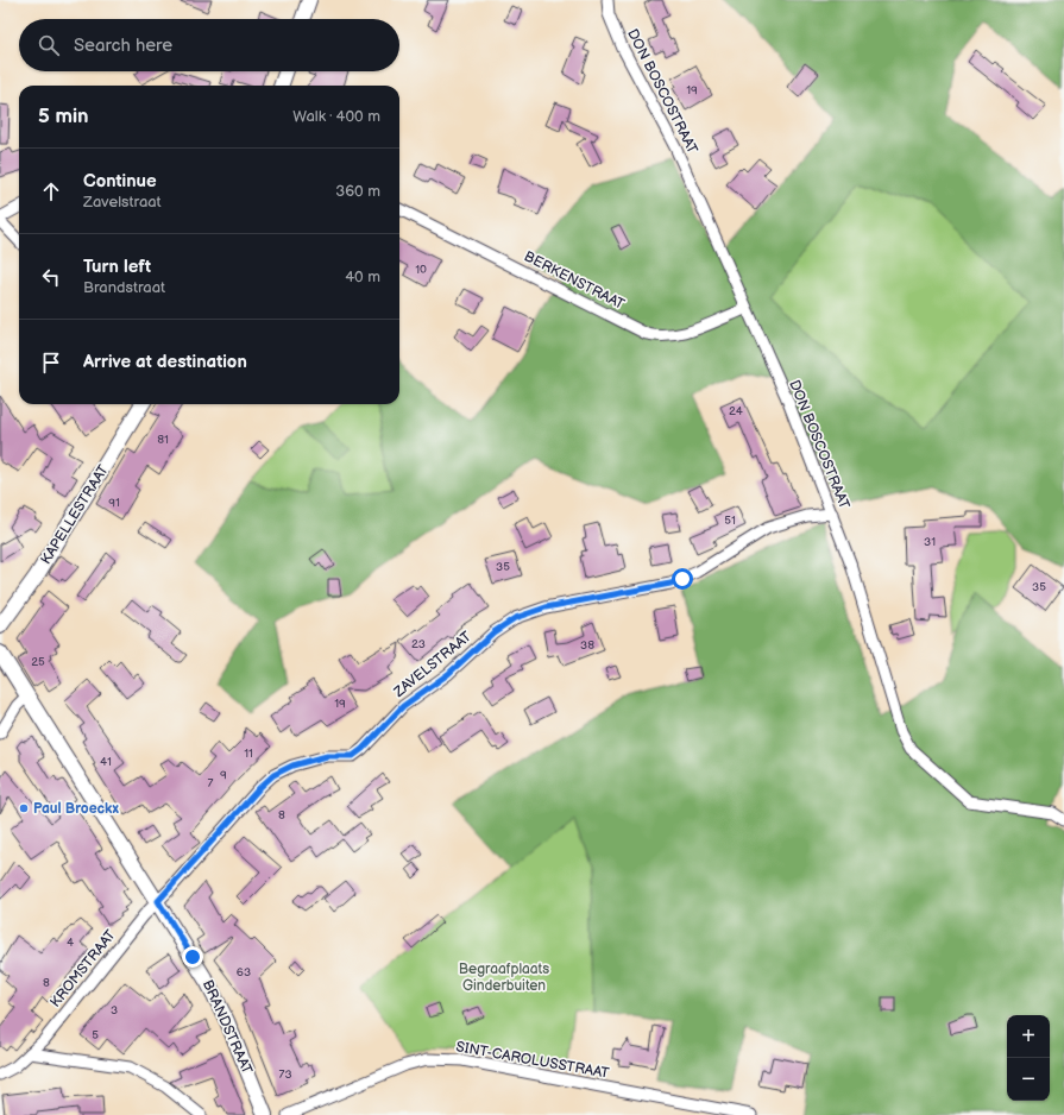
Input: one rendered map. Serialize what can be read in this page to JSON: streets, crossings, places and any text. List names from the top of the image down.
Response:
{
  "streets": {
    "street": [
      "DON BOSCOSTRAAT",
      "BERKENSTRAAT",
      "KAPELLESTRAAT",
      "ZAVELSTRAAT",
      "KROMSTRAAT",
      "BRANDSTRAAT",
      "SINT-CAROLUSSTRAAT"
    ]
  },
  "crossings": [
    ["DON BOSCOSTRAAT", "BERKENSTRAAT"],
    ["DON BOSCOSTRAAT", "ZAVELSTRAAT"],
    ["ZAVELSTRAAT", "KROMSTRAAT"],
    ["ZAVELSTRAAT", "BRANDSTRAAT"],
    ["KROMSTRAAT", "BRANDSTRAAT"]
  ],
  "parks": ["Begraafplaats Ginderbuiten"],
  "places": ["Paul Broeckx"],
  "house_numbers": [
    "19",
    "10",
    "24",
    "81",
    "91",
    "51",
    "31",
    "35",
    "35",
    "23",
    "38",
    "25",
    "19",
    "11",
    "41",
    "9",
    "7",
    "8",
    "4",
    "63",
    "8",
    "3",
    "5",
    "73"
  ],
  "page": {
    "search": "Search here",
    "heading": ["5 min", "Walk · 400 m"],
    "list": [
      ["Continue", "Zavelstraat", "360 m"],
      ["Turn left", "Brandstraat", "40 m"],
      "Arrive at destination"
    ],
    "map_buttons": ["+", "−"]
  }
}
